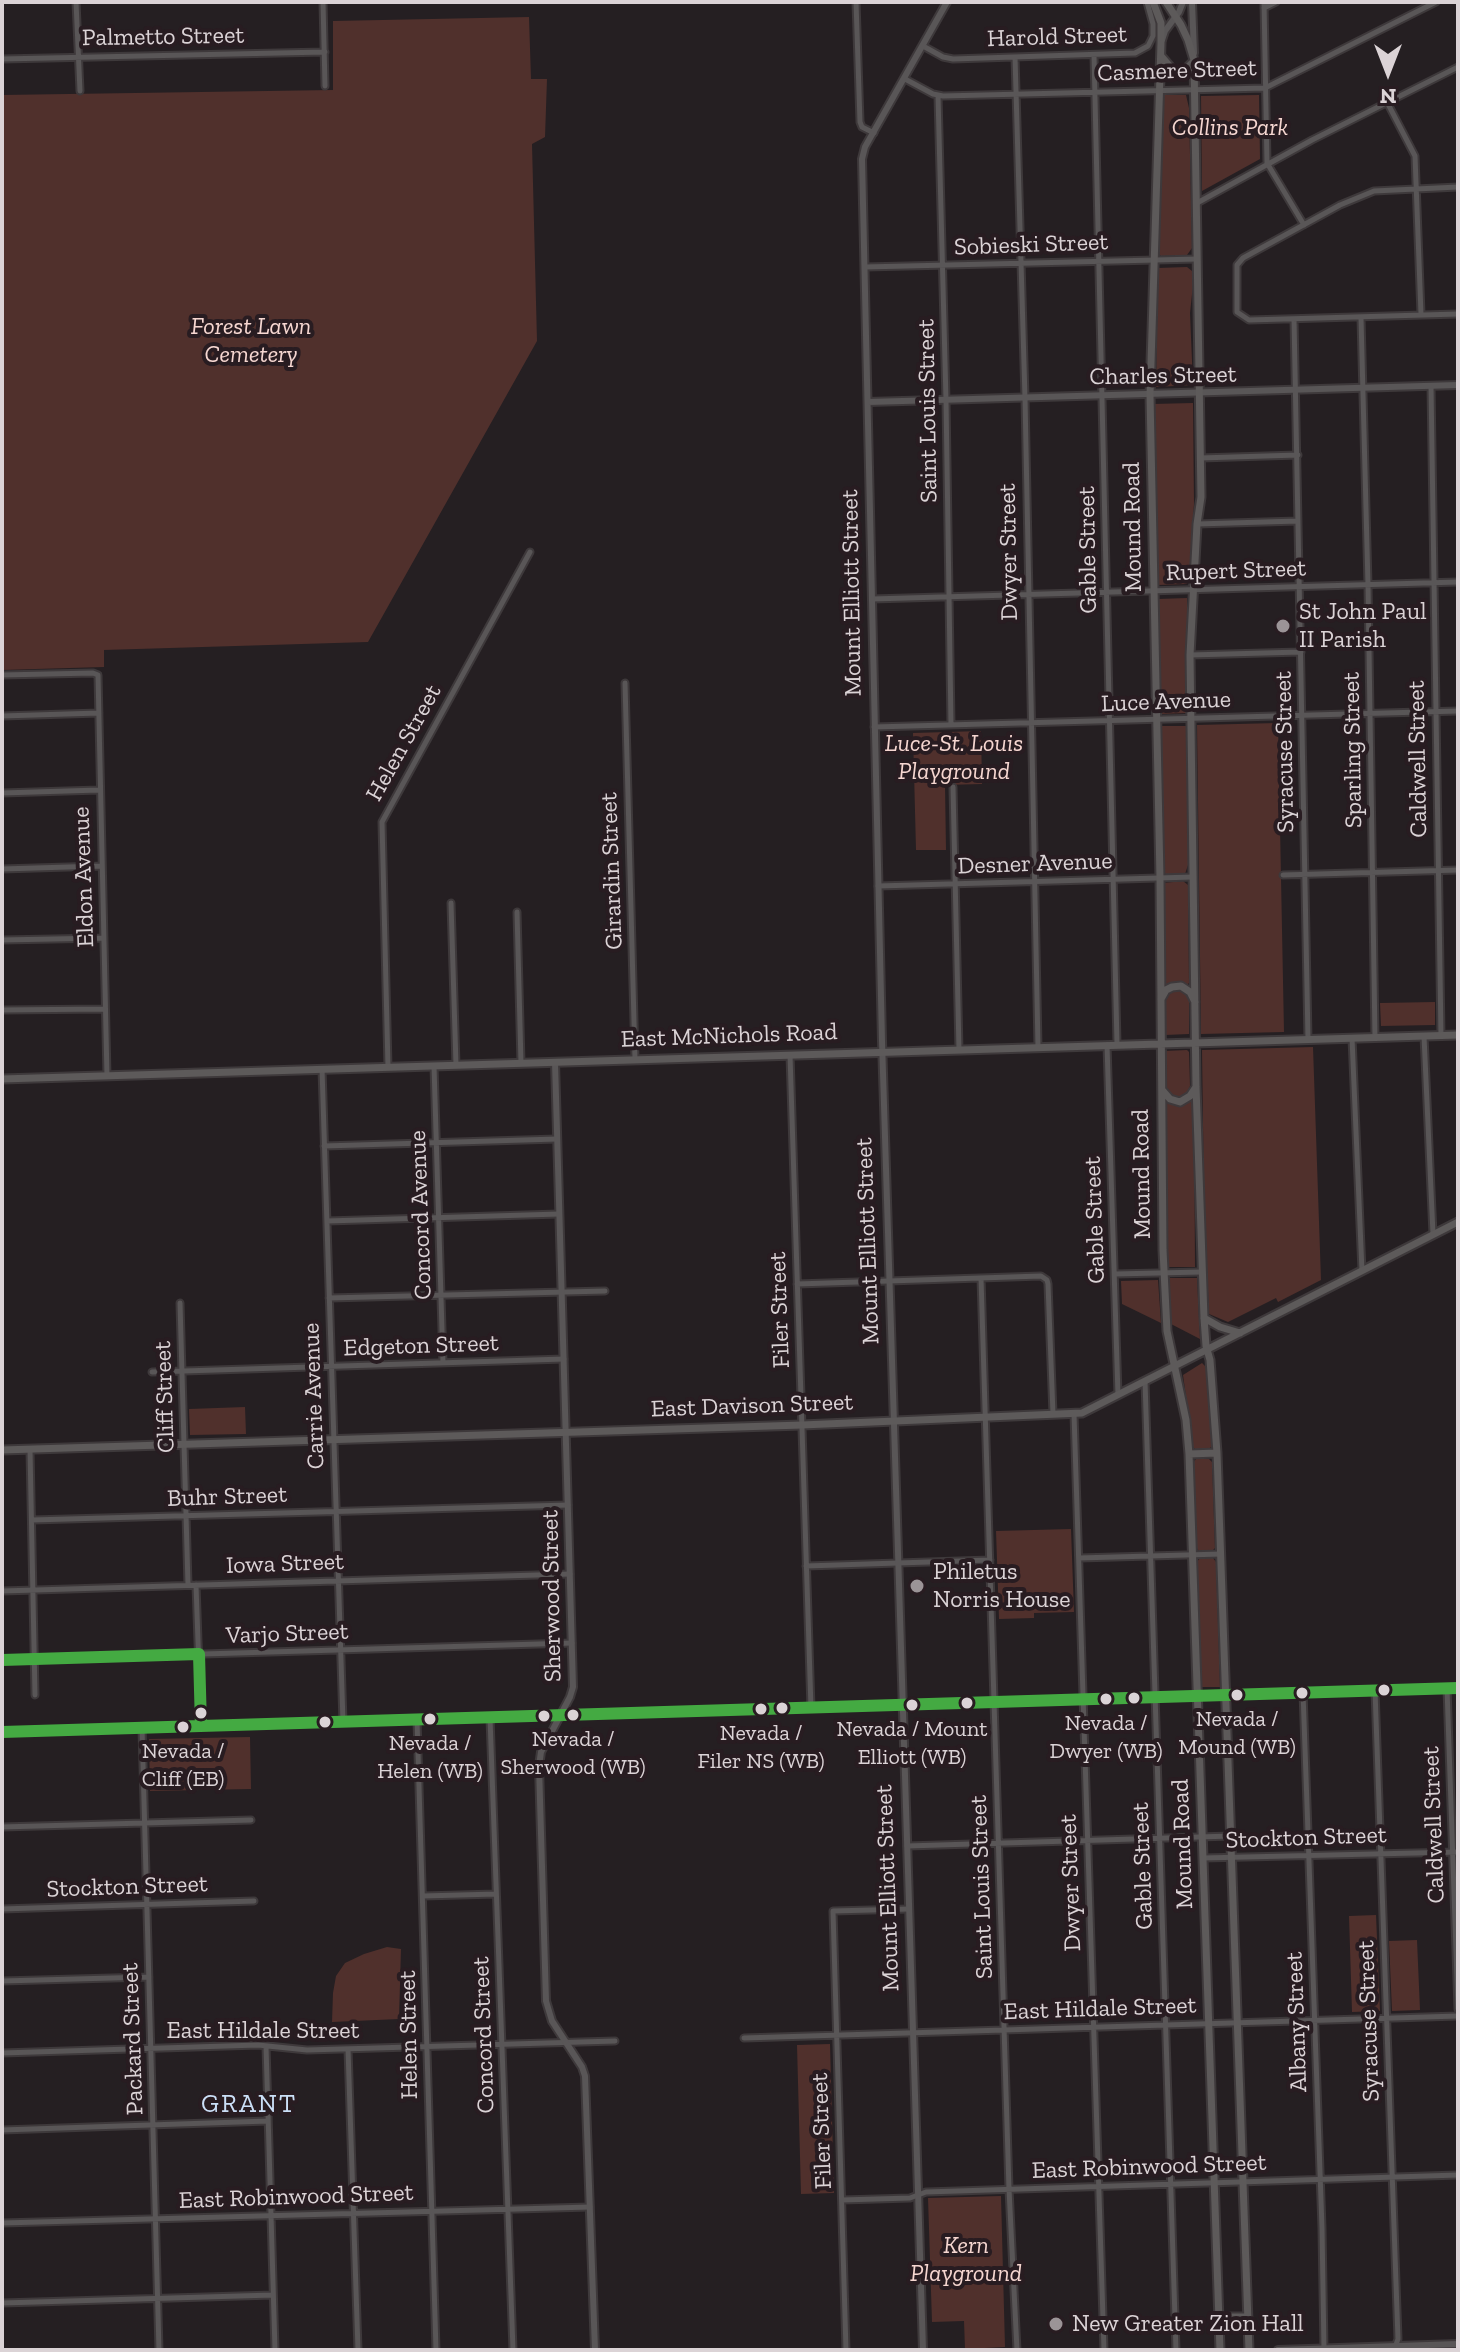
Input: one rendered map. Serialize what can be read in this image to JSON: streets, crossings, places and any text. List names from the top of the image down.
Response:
{
  "streets": {
    "main road": ["Mound Road", "East McNichols Road", "East Davison Street"],
    "street": [
      "Palmetto Street",
      "Harold Street",
      "Casmere Street",
      "Sobieski Street",
      "Charles Street",
      "Saint Louis Street",
      "Gable Street",
      "Dwyer Street",
      "Rupert Street",
      "Mount Elliott Street",
      "Luce Avenue",
      "Helen Street",
      "Sparling Street",
      "Syracuse Street",
      "Caldwell Street",
      "Desner Avenue",
      "Girardin Street",
      "Eldon Avenue",
      "Concord Avenue",
      "Filer Street",
      "Edgeton Street",
      "Carrie Avenue",
      "Cliff Street",
      "Buhr Street",
      "Iowa Street",
      "Sherwood Street",
      "Varjo Street",
      "Stockton Street",
      "East Hildale Street",
      "Albany Street",
      "Concord Street",
      "Packard Street",
      "East Robinwood Street"
    ]
  },
  "crossings": [
    ["Harold Street", "Gable Street"],
    ["Harold Street", "Dwyer Street"],
    ["Harold Street", "Mount Elliott Street"],
    ["Casmere Street", "Saint Louis Street"],
    ["Casmere Street", "Mound Road"],
    ["Casmere Street", "Gable Street"],
    ["Casmere Street", "Dwyer Street"],
    ["Casmere Street", "Mount Elliott Street"],
    ["Sobieski Street", "Saint Louis Street"],
    ["Sobieski Street", "Mound Road"],
    ["Sobieski Street", "Gable Street"],
    ["Sobieski Street", "Dwyer Street"],
    ["Sobieski Street", "Mount Elliott Street"],
    ["Charles Street", "Saint Louis Street"],
    ["Charles Street", "Mound Road"],
    ["Charles Street", "Gable Street"],
    ["Charles Street", "Dwyer Street"],
    ["Charles Street", "Mount Elliott Street"],
    ["Charles Street", "Sparling Street"],
    ["Charles Street", "Syracuse Street"],
    ["Charles Street", "Caldwell Street"],
    ["Saint Louis Street", "Rupert Street"],
    ["Saint Louis Street", "Luce Avenue"],
    ["Saint Louis Street", "East Davison Street"],
    ["Saint Louis Street", "Stockton Street"],
    ["Saint Louis Street", "East Hildale Street"],
    ["Saint Louis Street", "East Robinwood Street"],
    ["Mound Road", "Rupert Street"],
    ["Mound Road", "Luce Avenue"],
    ["Mound Road", "Desner Avenue"],
    ["Mound Road", "East McNichols Road"],
    ["Mound Road", "East Davison Street"],
    ["Mound Road", "Stockton Street"],
    ["Mound Road", "East Hildale Street"],
    ["Mound Road", "East Robinwood Street"],
    ["Gable Street", "Rupert Street"],
    ["Gable Street", "Luce Avenue"],
    ["Gable Street", "Desner Avenue"],
    ["Gable Street", "East McNichols Road"],
    ["Gable Street", "East Davison Street"],
    ["Gable Street", "Stockton Street"],
    ["Gable Street", "East Hildale Street"],
    ["Gable Street", "East Robinwood Street"],
    ["Dwyer Street", "Rupert Street"],
    ["Dwyer Street", "Luce Avenue"],
    ["Dwyer Street", "Desner Avenue"],
    ["Dwyer Street", "East McNichols Road"],
    ["Dwyer Street", "East Davison Street"],
    ["Dwyer Street", "Stockton Street"],
    ["Dwyer Street", "East Hildale Street"],
    ["Dwyer Street", "East Robinwood Street"],
    ["Rupert Street", "Mount Elliott Street"],
    ["Rupert Street", "Sparling Street"],
    ["Rupert Street", "Syracuse Street"],
    ["Rupert Street", "Caldwell Street"],
    ["Mount Elliott Street", "Luce Avenue"],
    ["Mount Elliott Street", "Desner Avenue"],
    ["Mount Elliott Street", "East McNichols Road"],
    ["Mount Elliott Street", "Filer Street"],
    ["Mount Elliott Street", "East Davison Street"],
    ["Mount Elliott Street", "Stockton Street"],
    ["Mount Elliott Street", "East Hildale Street"],
    ["Mount Elliott Street", "East Robinwood Street"],
    ["Luce Avenue", "Sparling Street"],
    ["Luce Avenue", "Syracuse Street"],
    ["Luce Avenue", "Caldwell Street"],
    ["Helen Street", "East McNichols Road"],
    ["Helen Street", "East Hildale Street"],
    ["Helen Street", "East Robinwood Street"],
    ["Sparling Street", "East McNichols Road"],
    ["Syracuse Street", "East McNichols Road"],
    ["Syracuse Street", "Stockton Street"],
    ["Syracuse Street", "East Hildale Street"],
    ["Syracuse Street", "East Robinwood Street"],
    ["Caldwell Street", "East McNichols Road"],
    ["Caldwell Street", "Stockton Street"],
    ["Girardin Street", "East McNichols Road"],
    ["Eldon Avenue", "East McNichols Road"],
    ["East McNichols Road", "Concord Avenue"],
    ["East McNichols Road", "Filer Street"],
    ["East McNichols Road", "Carrie Avenue"],
    ["East McNichols Road", "Sherwood Street"],
    ["Concord Avenue", "Edgeton Street"],
    ["Filer Street", "East Davison Street"],
    ["Filer Street", "East Hildale Street"],
    ["Filer Street", "East Robinwood Street"],
    ["Edgeton Street", "Carrie Avenue"],
    ["Edgeton Street", "Cliff Street"],
    ["Edgeton Street", "Sherwood Street"],
    ["Carrie Avenue", "East Davison Street"],
    ["Carrie Avenue", "Buhr Street"],
    ["Carrie Avenue", "Iowa Street"],
    ["Carrie Avenue", "Varjo Street"],
    ["Cliff Street", "East Davison Street"],
    ["Cliff Street", "Buhr Street"],
    ["Cliff Street", "Iowa Street"],
    ["East Davison Street", "Sherwood Street"],
    ["Buhr Street", "Sherwood Street"],
    ["Iowa Street", "Sherwood Street"],
    ["Sherwood Street", "Varjo Street"],
    ["Sherwood Street", "East Hildale Street"],
    ["Sherwood Street", "East Robinwood Street"],
    ["Stockton Street", "Albany Street"],
    ["Stockton Street", "Packard Street"],
    ["East Hildale Street", "Albany Street"],
    ["East Hildale Street", "Concord Street"],
    ["East Hildale Street", "Packard Street"],
    ["Albany Street", "East Robinwood Street"],
    ["Concord Street", "East Robinwood Street"],
    ["Packard Street", "East Robinwood Street"]
  ],
  "districts": ["GRANT"],
  "parks": [
    "Collins Park",
    "Forest Lawn Cemetery",
    "Luce-St. Louis Playground",
    "Kern Playground"
  ],
  "places": [
    "St John Paul II Parish",
    "Philetus Norris House",
    "Nevada / Mound (WB)",
    "Nevada / Dwyer (WB)",
    "Nevada / Mount Elliott (WB)",
    "Nevada / Filer NS (WB)",
    "Nevada / Sherwood (WB)",
    "Nevada / Helen (WB)",
    "Nevada / Cliff (EB)",
    "New Greater Zion Hall"
  ],
  "north": "bottom"
}
